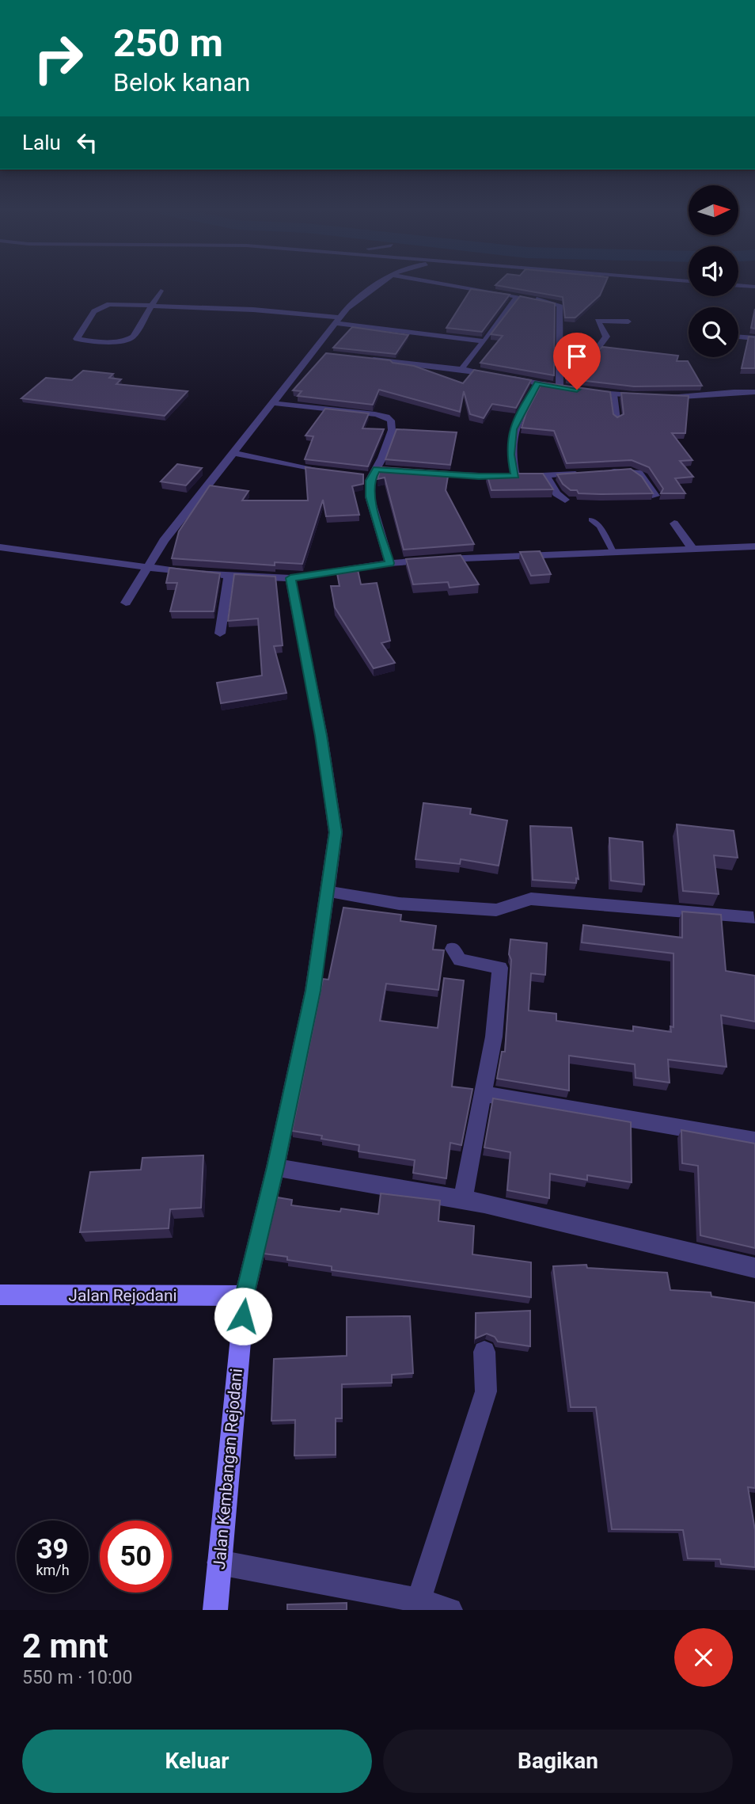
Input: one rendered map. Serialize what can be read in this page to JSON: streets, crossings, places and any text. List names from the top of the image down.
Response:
{
  "streets": {
    "main road": ["Jalan Rejodani", "Jalan Kembangan Rejodani"]
  },
  "crossings": [
    ["Jalan Rejodani", "Jalan Kembangan Rejodani"]
  ],
  "north": "right",
  "page": {
    "turn": ["250 m", "Belok kanan"],
    "then": "Lalu",
    "speed": "39 km/h",
    "limit": "50",
    "heading": ["2 mnt", "550 m · 10:00"],
    "buttons": ["Keluar", "Bagikan"]
  }
}
